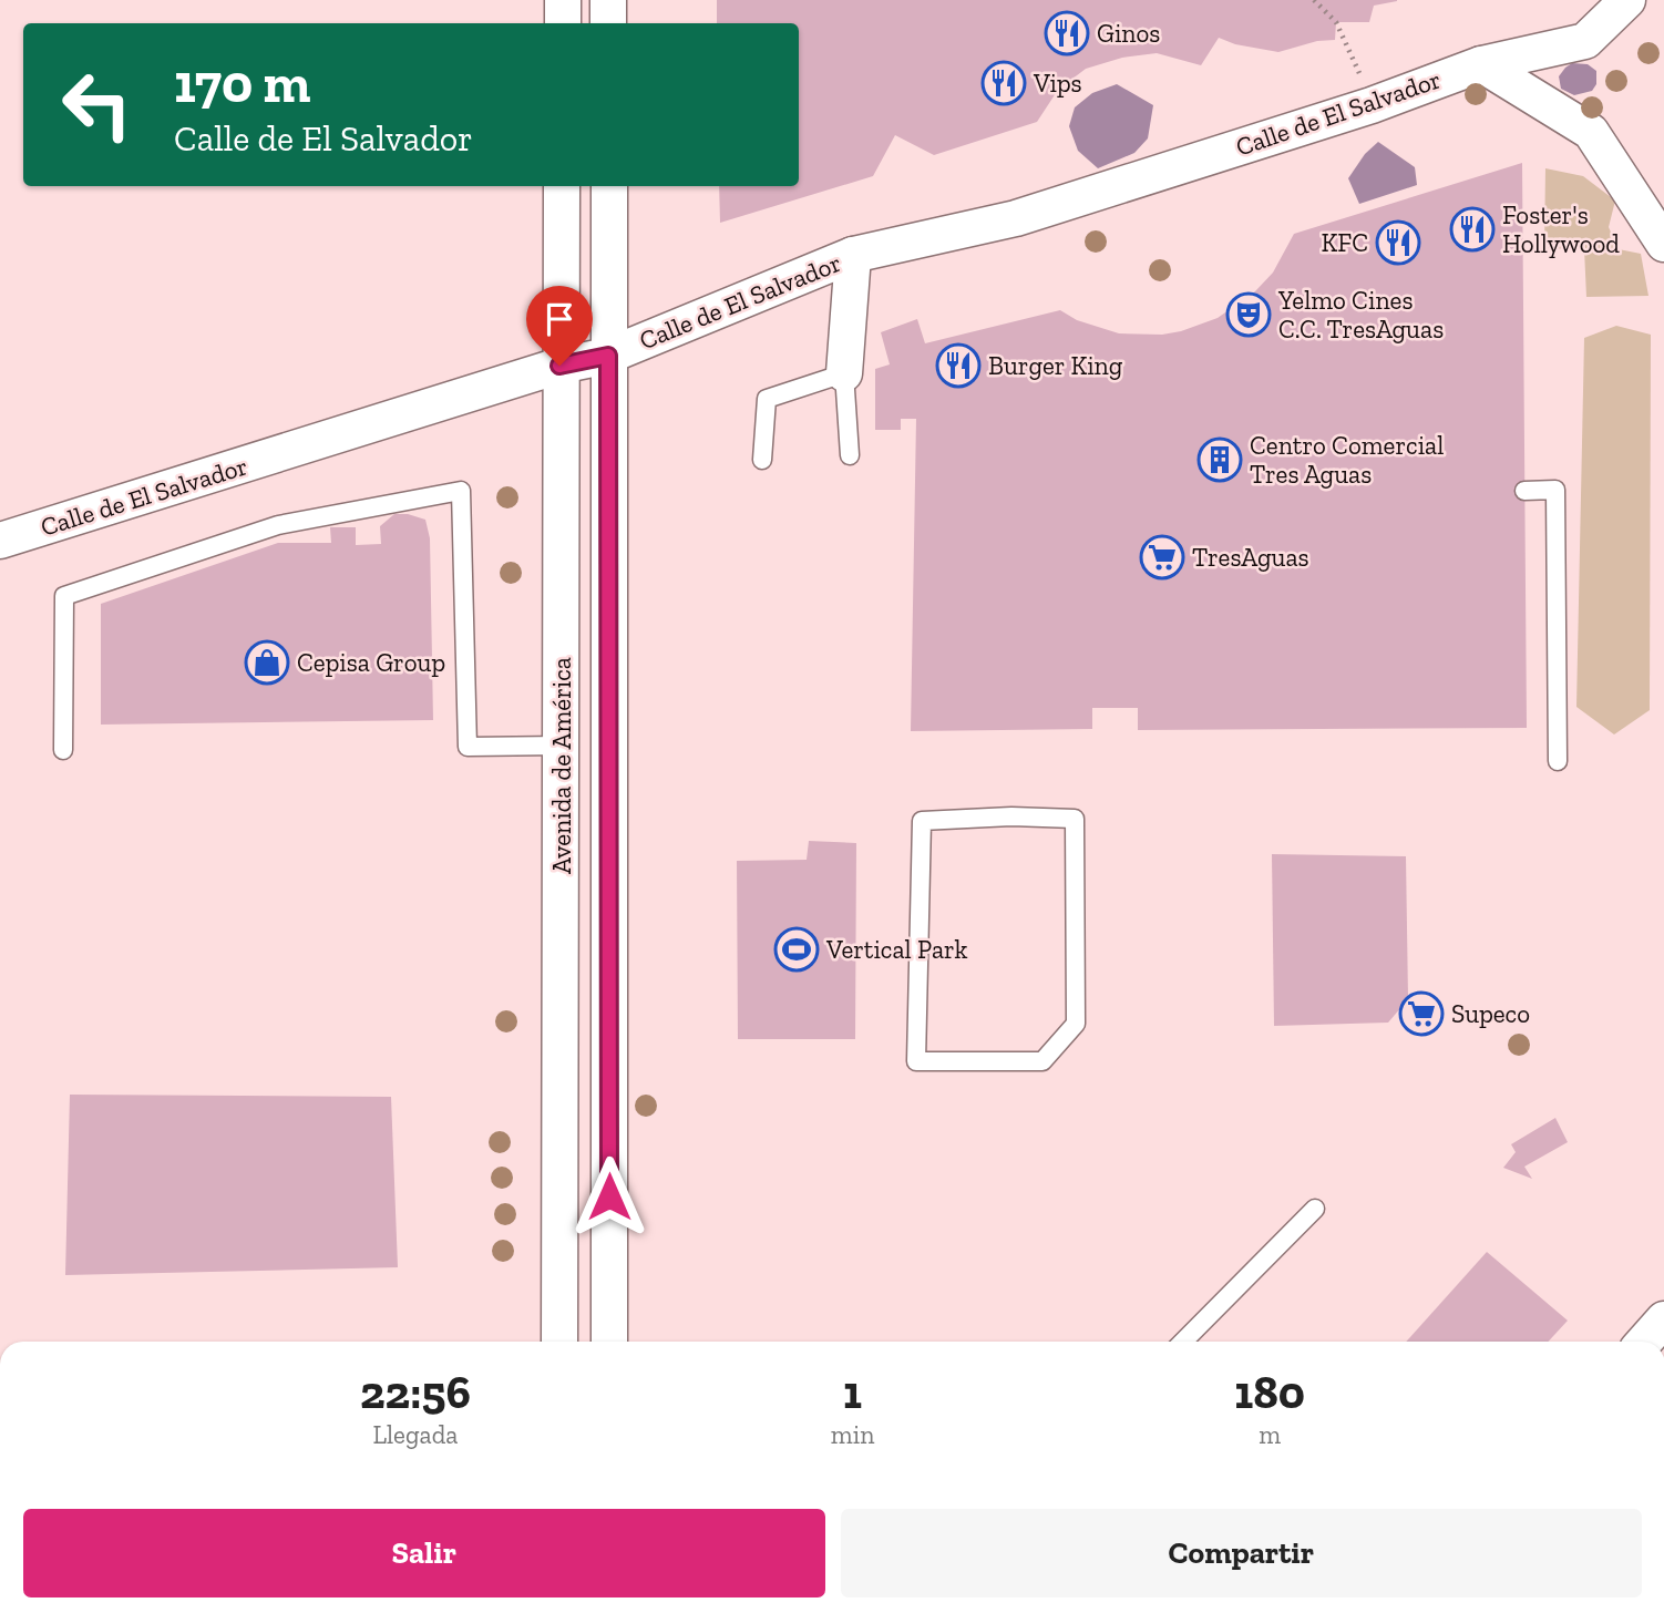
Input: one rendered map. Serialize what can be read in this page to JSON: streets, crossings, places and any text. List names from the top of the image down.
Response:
{
  "streets": {
    "street": ["Calle de El Salvador", "Avenida de América"]
  },
  "crossings": [
    ["Calle de El Salvador", "Avenida de América"]
  ],
  "places": {
    "restaurant": [
      "Ginos",
      "Vips",
      "Foster's Hollywood",
      "KFC",
      "Burger King"
    ],
    "theatre": ["Yelmo Cines C.C. TresAguas"],
    "building": ["Centro Comercial Tres Aguas"],
    "supermarket": ["TresAguas", "Supeco"],
    "shop": ["Cepisa Group"],
    "sports": ["Vertical Park"]
  },
  "page": {
    "turn": ["170 m", "Calle de El Salvador"],
    "eta": [
      "22:56",
      "Llegada",
      "1",
      "min",
      "180",
      "m"
    ],
    "buttons": ["Salir", "Compartir"]
  }
}
